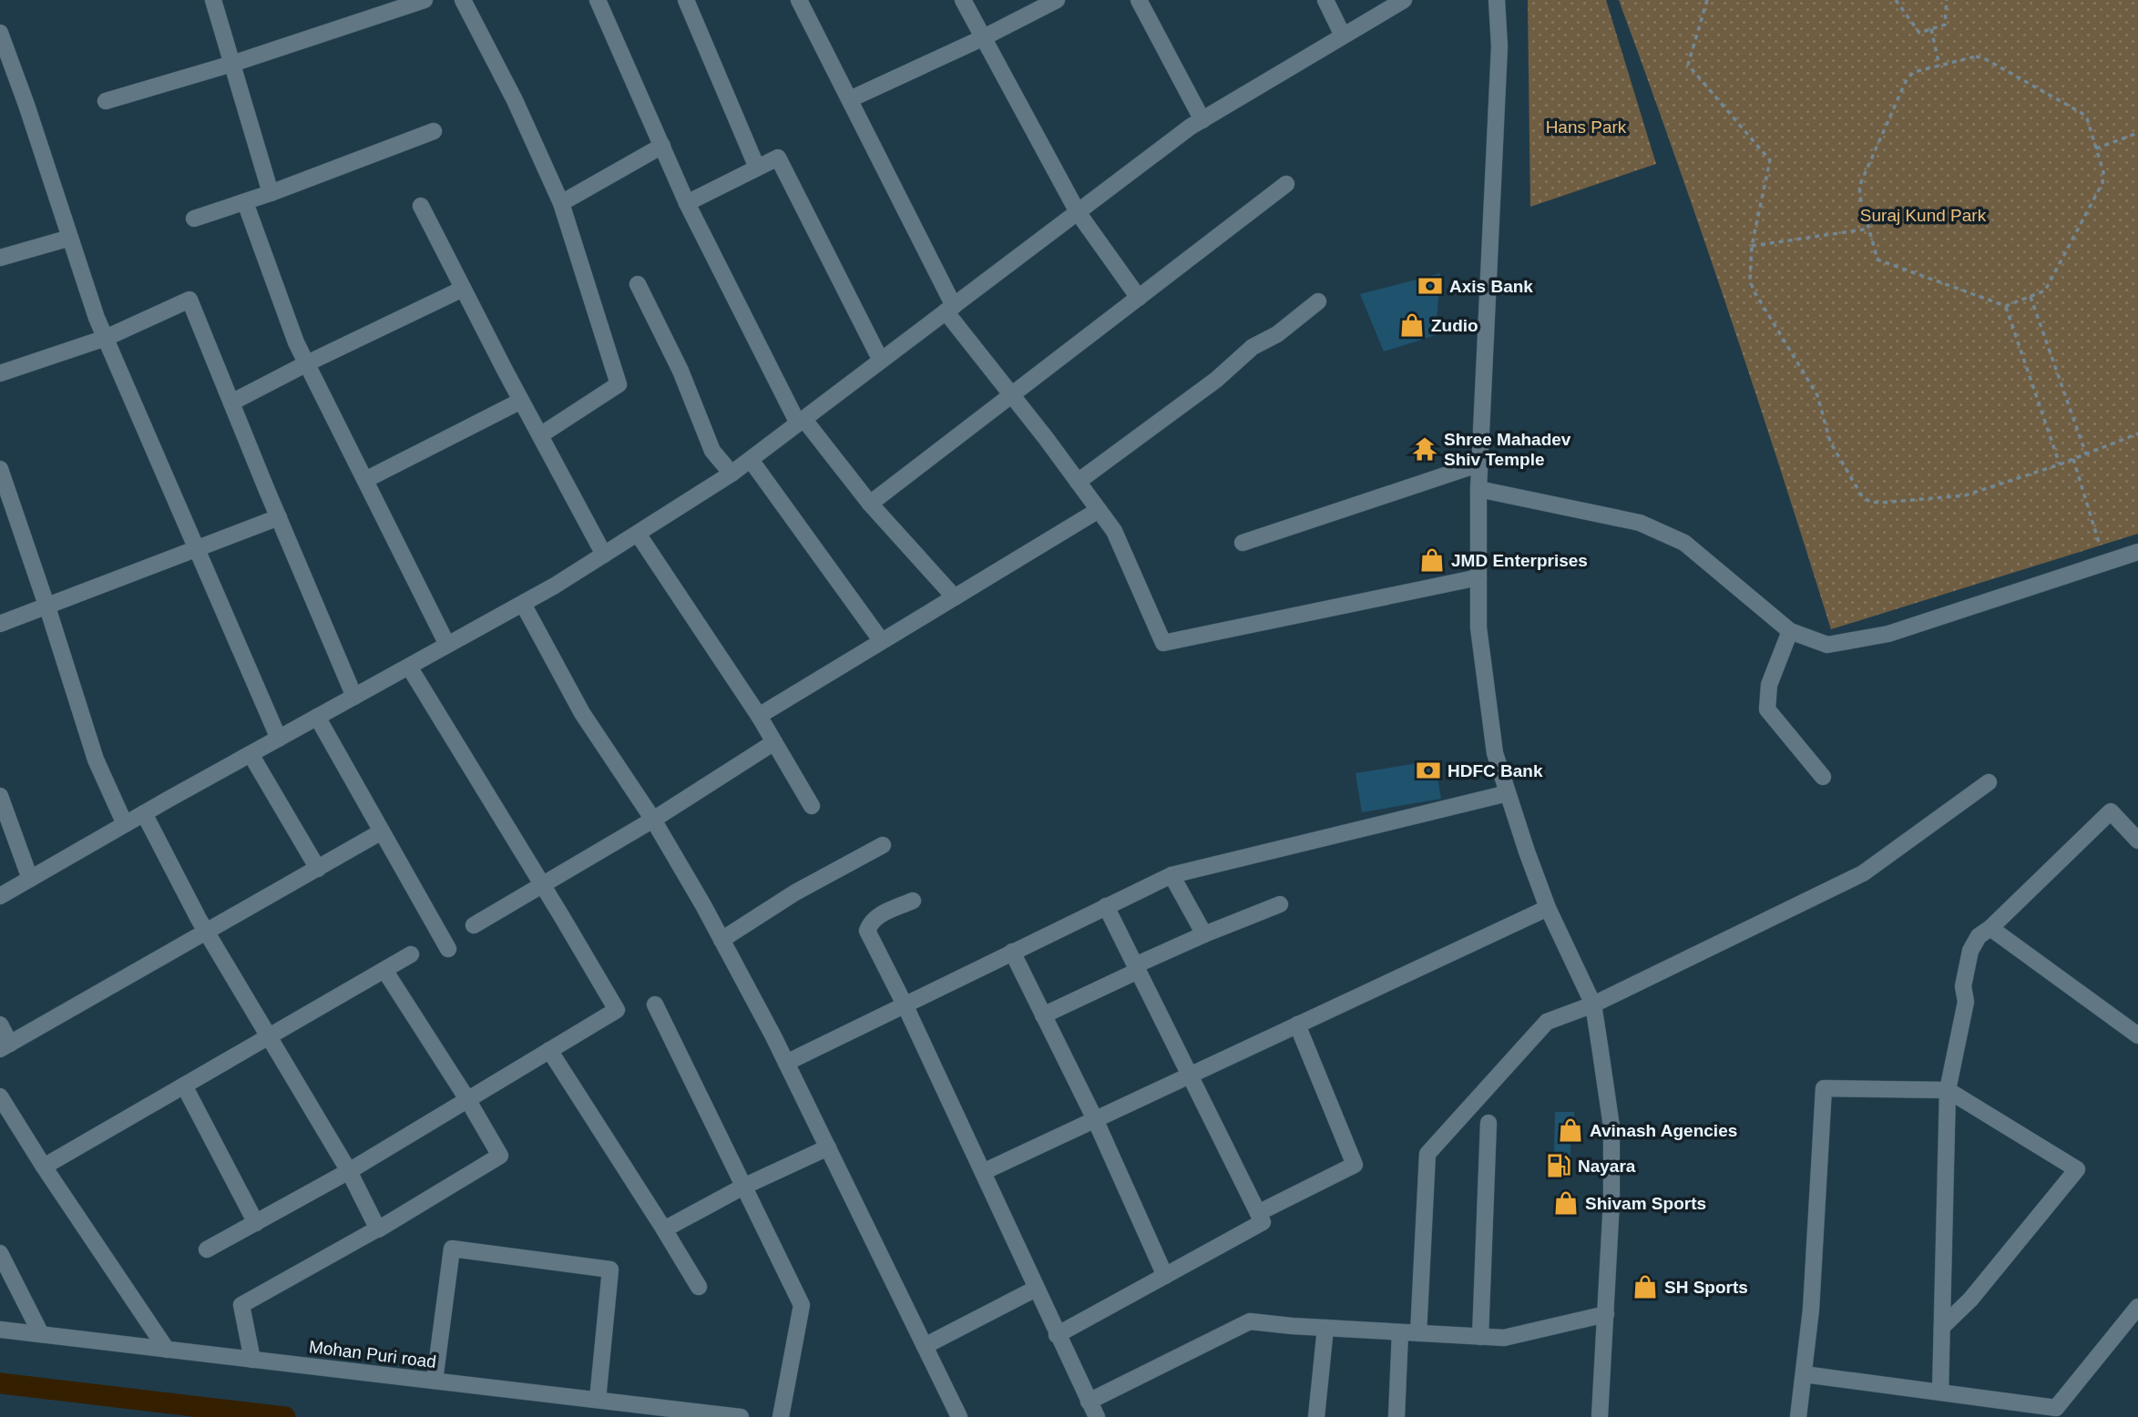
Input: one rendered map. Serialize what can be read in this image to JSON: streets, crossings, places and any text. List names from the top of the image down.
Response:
{
  "streets": {
    "street": ["Mohan Puri road"]
  },
  "parks": ["Hans Park", "Suraj Kund Park"],
  "places": {
    "bank": ["Axis Bank", "HDFC Bank"],
    "shop": [
      "Zudio",
      "JMD Enterprises",
      "Avinash Agencies",
      "Shivam Sports",
      "SH Sports"
    ],
    "temple": ["Shree Mahadev Shiv Temple"],
    "fuel station": ["Nayara"]
  }
}
